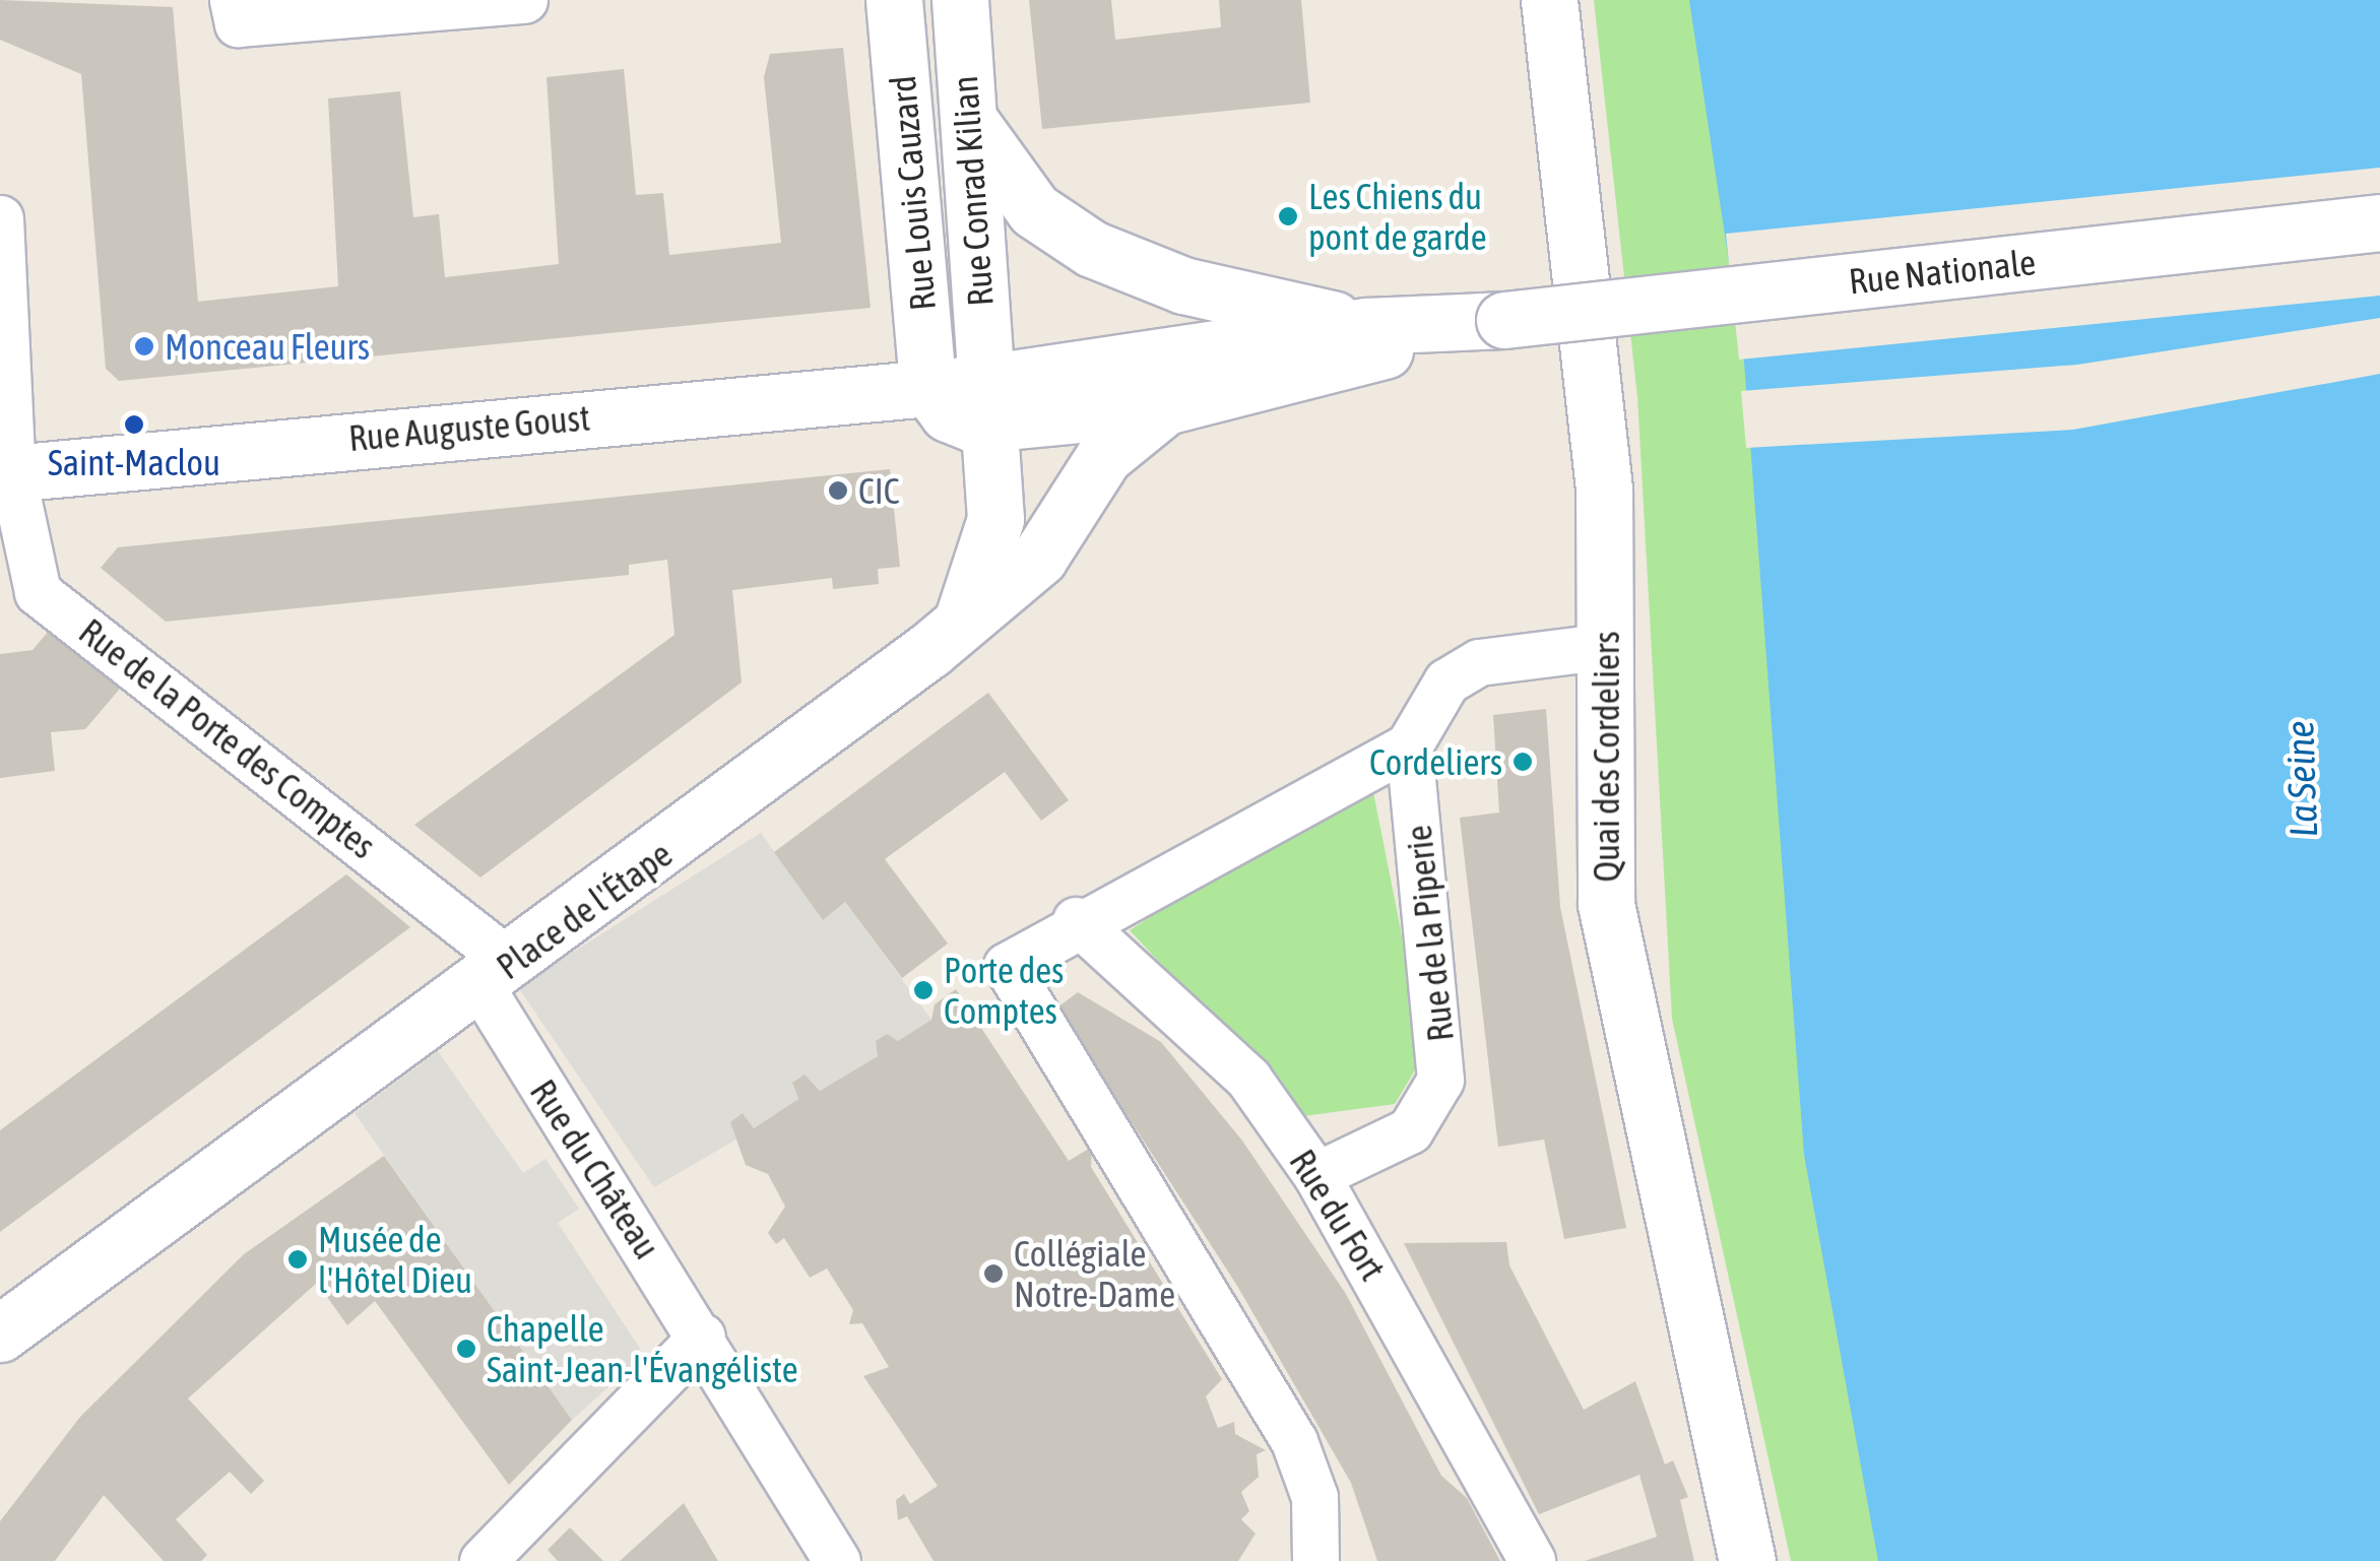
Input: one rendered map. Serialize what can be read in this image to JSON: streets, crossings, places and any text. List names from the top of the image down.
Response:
{
  "streets": {
    "main road": [
      "Rue Conrad Kilian",
      "Rue Louis Cauzard",
      "Rue Nationale",
      "Rue Auguste Goust",
      "Quai des Cordeliers",
      "Place de l'Étape"
    ],
    "street": [
      "Rue de la Porte des Comptes",
      "Rue de la Piperie",
      "Rue du Château",
      "Rue du Fort"
    ]
  },
  "crossings": [
    ["Rue Louis Cauzard", "Rue Auguste Goust"],
    ["Rue Auguste Goust", "Rue de la Porte des Comptes"],
    ["Rue de la Porte des Comptes", "Place de l'Étape"],
    ["Rue de la Porte des Comptes", "Rue du Château"],
    ["Place de l'Étape", "Rue du Château"],
    ["Rue de la Piperie", "Rue du Fort"]
  ],
  "water": ["La Seine"],
  "places": [
    "Les Chiens du pont de garde",
    "Monceau Fleurs",
    "Saint-Maclou",
    "CIC",
    "Cordeliers",
    "Porte des Comptes",
    "Musée de l'Hôtel Dieu",
    "Collégiale Notre-Dame",
    "Chapelle Saint-Jean-l'Évangéliste"
  ]
}
